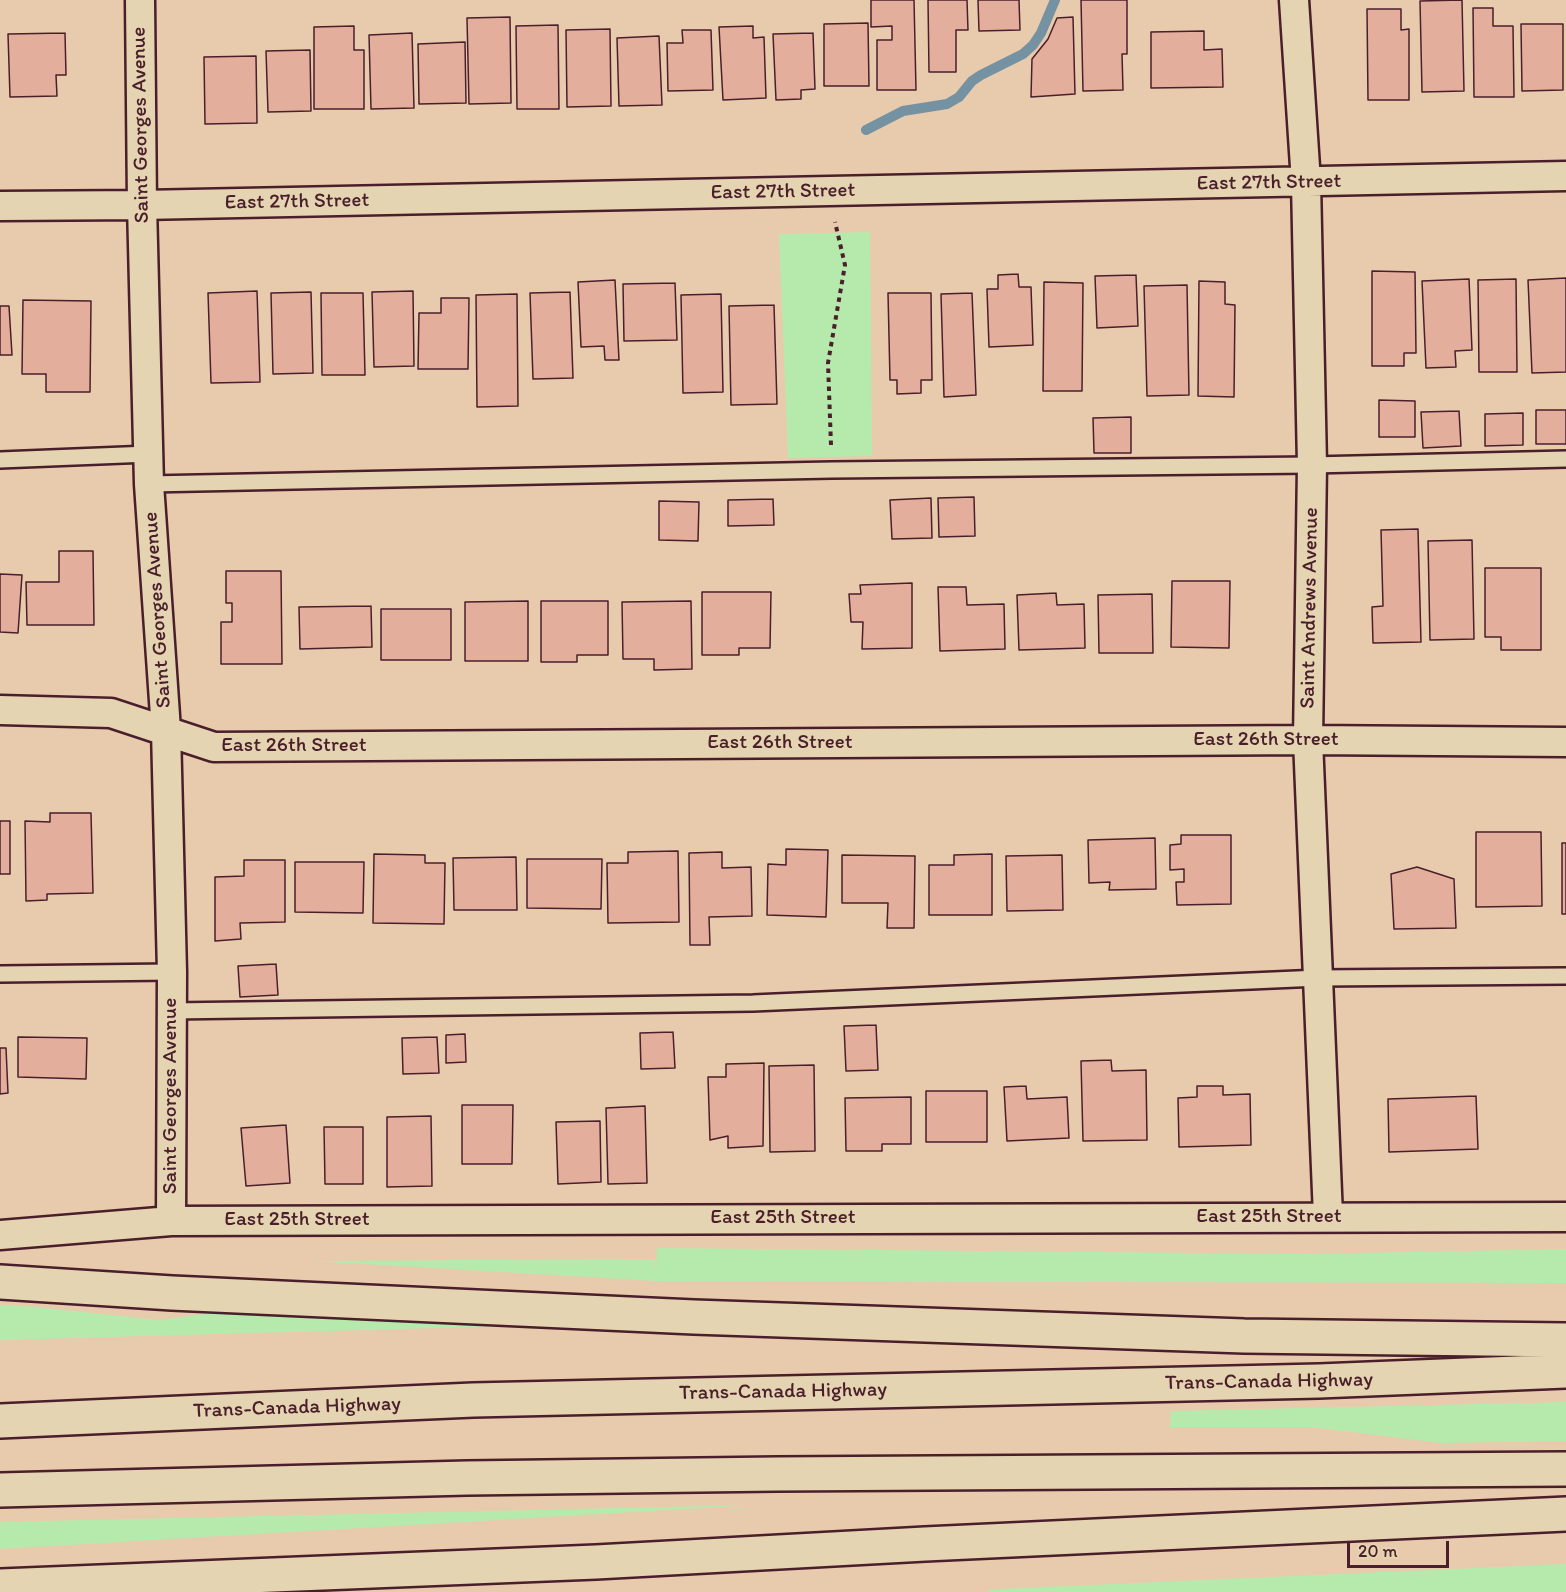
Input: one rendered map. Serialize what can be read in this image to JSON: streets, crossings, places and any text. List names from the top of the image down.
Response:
{
  "streets": {
    "highway": ["Trans-Canada Highway"],
    "street": [
      "Saint Georges Avenue",
      "East 27th Street",
      "Saint Andrews Avenue",
      "East 26th Street",
      "East 25th Street"
    ]
  },
  "crossings": [
    ["Saint Georges Avenue", "East 27th Street"],
    ["Saint Georges Avenue", "East 26th Street"],
    ["Saint Georges Avenue", "East 25th Street"],
    ["East 27th Street", "Saint Andrews Avenue"],
    ["Saint Andrews Avenue", "East 26th Street"],
    ["Saint Andrews Avenue", "East 25th Street"]
  ],
  "scale_bar": "20 m"
}
